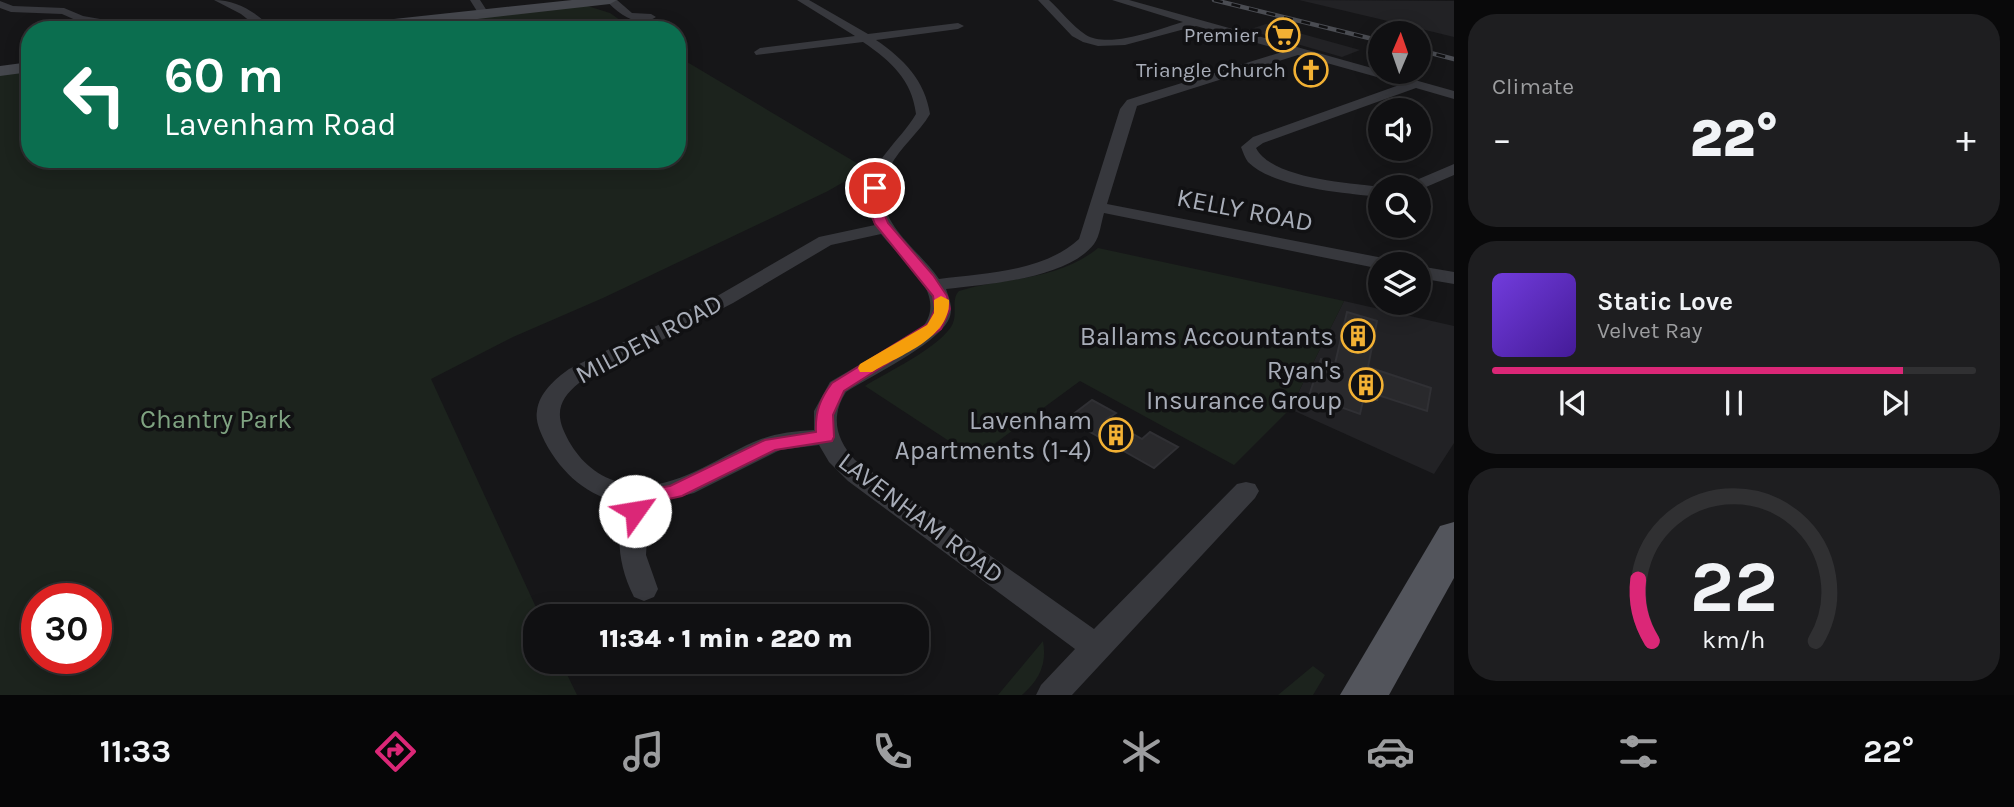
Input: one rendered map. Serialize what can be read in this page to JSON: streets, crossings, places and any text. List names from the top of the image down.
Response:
{
  "streets": {
    "street": ["KELLY ROAD", "MILDEN ROAD", "LAVENHAM ROAD"]
  },
  "crossings": [
    ["MILDEN ROAD", "LAVENHAM ROAD"]
  ],
  "parks": ["Chantry Park"],
  "places": {
    "supermarket": ["Premier"],
    "church": ["Triangle Church"],
    "building": ["Ballams Accountants", "Ryan's Insurance Group", "Lavenham Apartments (1-4)"]
  },
  "north": "top",
  "page": {
    "tile": "Climate",
    "turn": ["60 m", "Lavenham Road"],
    "heat": ["−", "22°", "+"],
    "song": ["Static Love", "Velvet Ray"],
    "limit": "30",
    "trip": "11:34 · 1 min · 220 m",
    "tabs": ["11:33", "22°"],
    "gauge": ["22", "km/h"]
  }
}
